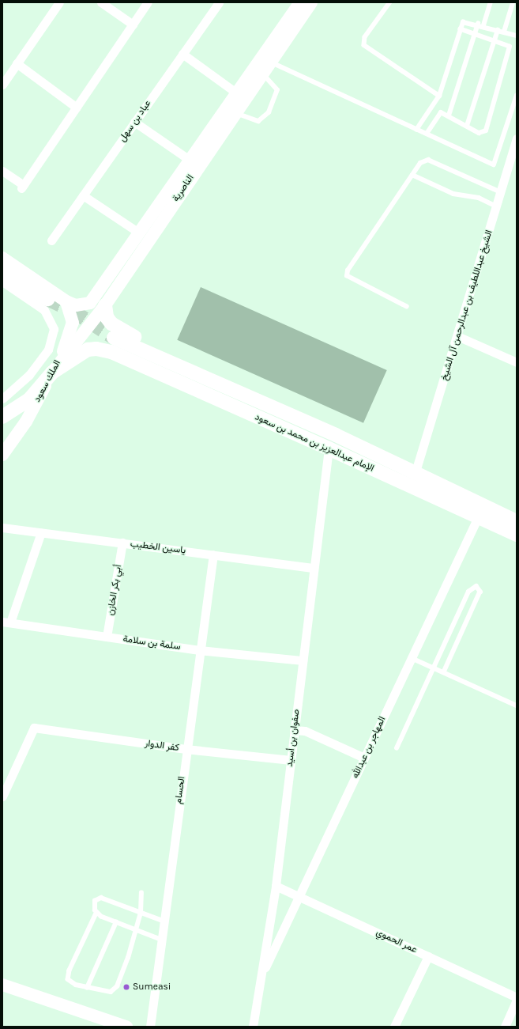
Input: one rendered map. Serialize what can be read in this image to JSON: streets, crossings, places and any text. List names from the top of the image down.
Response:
{
  "streets": {
    "main road": ["الإمام عبدالعزيز بن محمد بن سعود"],
    "street": [
      "عباد بن سهل",
      "الناصرية",
      "الشيخ عبداللطيف بن عبدالرحمن آل الشيخ",
      "الملك سعود",
      "ياسين الخطيب",
      "أبي بكر الخازن",
      "سلمة بن سلامة",
      "صفوان بن أسيد",
      "كفر الدوار",
      "المهاجر بن عبدالله",
      "الحسام",
      "عمر الحموي"
    ]
  },
  "crossings": [
    ["الناصرية", "الملك سعود"],
    ["الناصرية", "الإمام عبدالعزيز بن محمد بن سعود"],
    ["الشيخ عبداللطيف بن عبدالرحمن آل الشيخ", "الإمام عبدالعزيز بن محمد بن سعود"],
    ["الملك سعود", "الإمام عبدالعزيز بن محمد بن سعود"],
    ["الإمام عبدالعزيز بن محمد بن سعود", "صفوان بن أسيد"],
    ["الإمام عبدالعزيز بن محمد بن سعود", "المهاجر بن عبدالله"],
    ["ياسين الخطيب", "أبي بكر الخازن"],
    ["ياسين الخطيب", "صفوان بن أسيد"],
    ["ياسين الخطيب", "الحسام"],
    ["أبي بكر الخازن", "سلمة بن سلامة"],
    ["سلمة بن سلامة", "صفوان بن أسيد"],
    ["سلمة بن سلامة", "الحسام"],
    ["صفوان بن أسيد", "كفر الدوار"],
    ["صفوان بن أسيد", "المهاجر بن عبدالله"],
    ["صفوان بن أسيد", "عمر الحموي"],
    ["كفر الدوار", "الحسام"],
    ["المهاجر بن عبدالله", "عمر الحموي"]
  ],
  "places": ["Sumeasi"]
}
